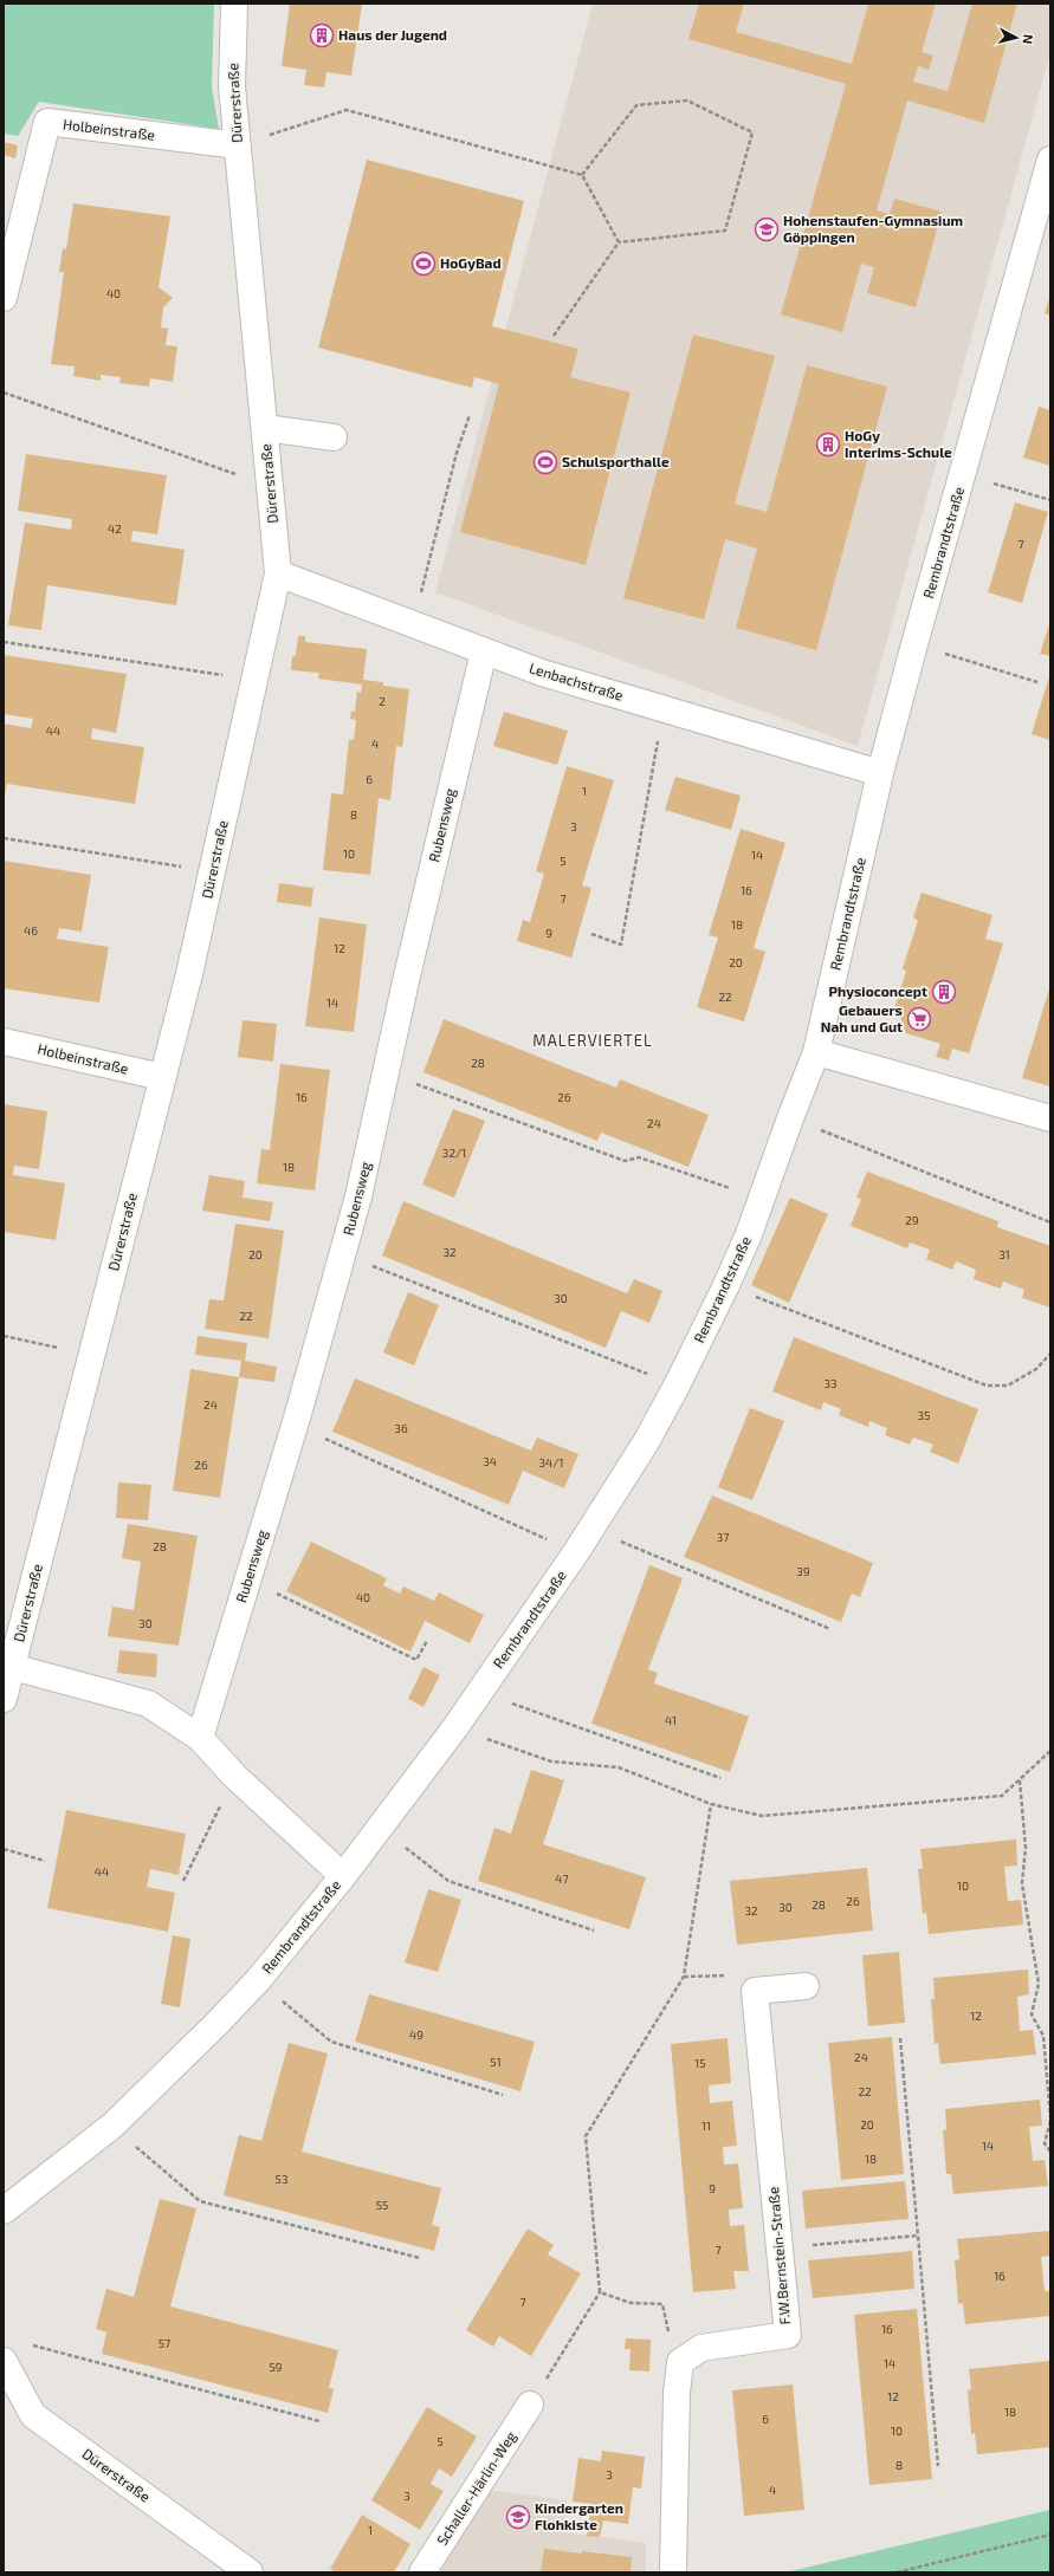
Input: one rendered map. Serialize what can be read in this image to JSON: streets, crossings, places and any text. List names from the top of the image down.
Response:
{
  "streets": {
    "street": [
      "Dürerstraße",
      "Holbeinstraße",
      "Rembrandtstraße",
      "Lenbachstraße",
      "Rubensweg",
      "F.W.Bernstein-Straße",
      "Schaller-Härlin-Weg"
    ]
  },
  "crossings": [
    ["Dürerstraße", "Holbeinstraße"],
    ["Dürerstraße", "Lenbachstraße"],
    ["Rembrandtstraße", "Lenbachstraße"],
    ["Lenbachstraße", "Rubensweg"]
  ],
  "districts": ["MALERVIERTEL"],
  "places": {
    "building": ["Haus der Jugend", "HoGy Interims-Schule", "Physioconcept"],
    "school or university": ["Hohenstaufen-Gymnasium Göppingen", "Kindergarten Flohkiste"],
    "sports": ["HoGyBad", "Schulsporthalle"],
    "supermarket": ["Gebauers Nah und Gut"]
  },
  "house_numbers": [
    "40",
    "42",
    "7",
    "2",
    "44",
    "4",
    "6",
    "1",
    "8",
    "3",
    "10",
    "14",
    "5",
    "16",
    "7",
    "18",
    "46",
    "9",
    "12",
    "20",
    "22",
    "14",
    "28",
    "16",
    "26",
    "24",
    "32/1",
    "18",
    "29",
    "32",
    "20",
    "31",
    "30",
    "22",
    "33",
    "24",
    "35",
    "36",
    "34",
    "34/1",
    "26",
    "37",
    "28",
    "39",
    "40",
    "30",
    "41",
    "44",
    "47",
    "10",
    "26",
    "28",
    "30",
    "32",
    "12",
    "49",
    "24",
    "51",
    "15",
    "22",
    "20",
    "11",
    "14",
    "18",
    "53",
    "9",
    "55",
    "7",
    "16",
    "7",
    "16",
    "57",
    "14",
    "59",
    "12",
    "18",
    "6",
    "10",
    "5",
    "8",
    "3",
    "4",
    "3",
    "1"
  ],
  "north": "right"
}
